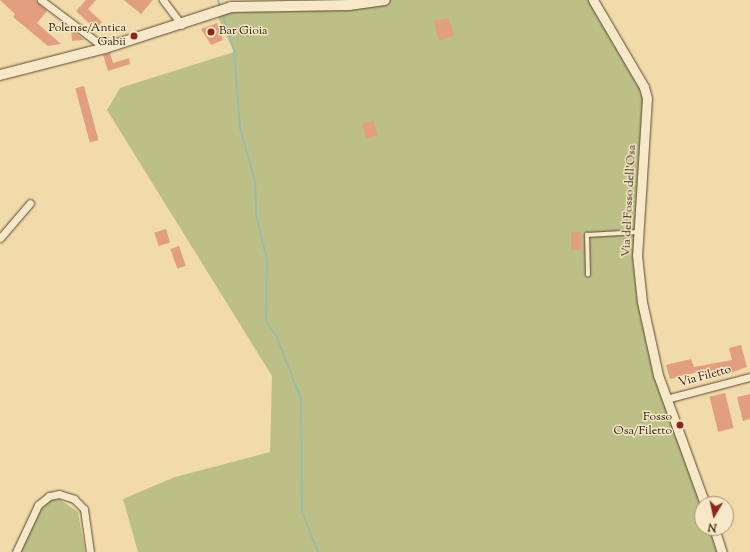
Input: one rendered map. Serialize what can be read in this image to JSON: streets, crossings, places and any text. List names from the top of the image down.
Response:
{
  "streets": {
    "street": ["Via del Fosso dell'Osa", "Via Filetto"]
  },
  "crossings": [
    ["Via del Fosso dell'Osa", "Via Filetto"]
  ],
  "places": ["Bar Gioia", "Polense/Antica Gabii", "Fosso Osa/Filetto"],
  "north": "bottom"
}
